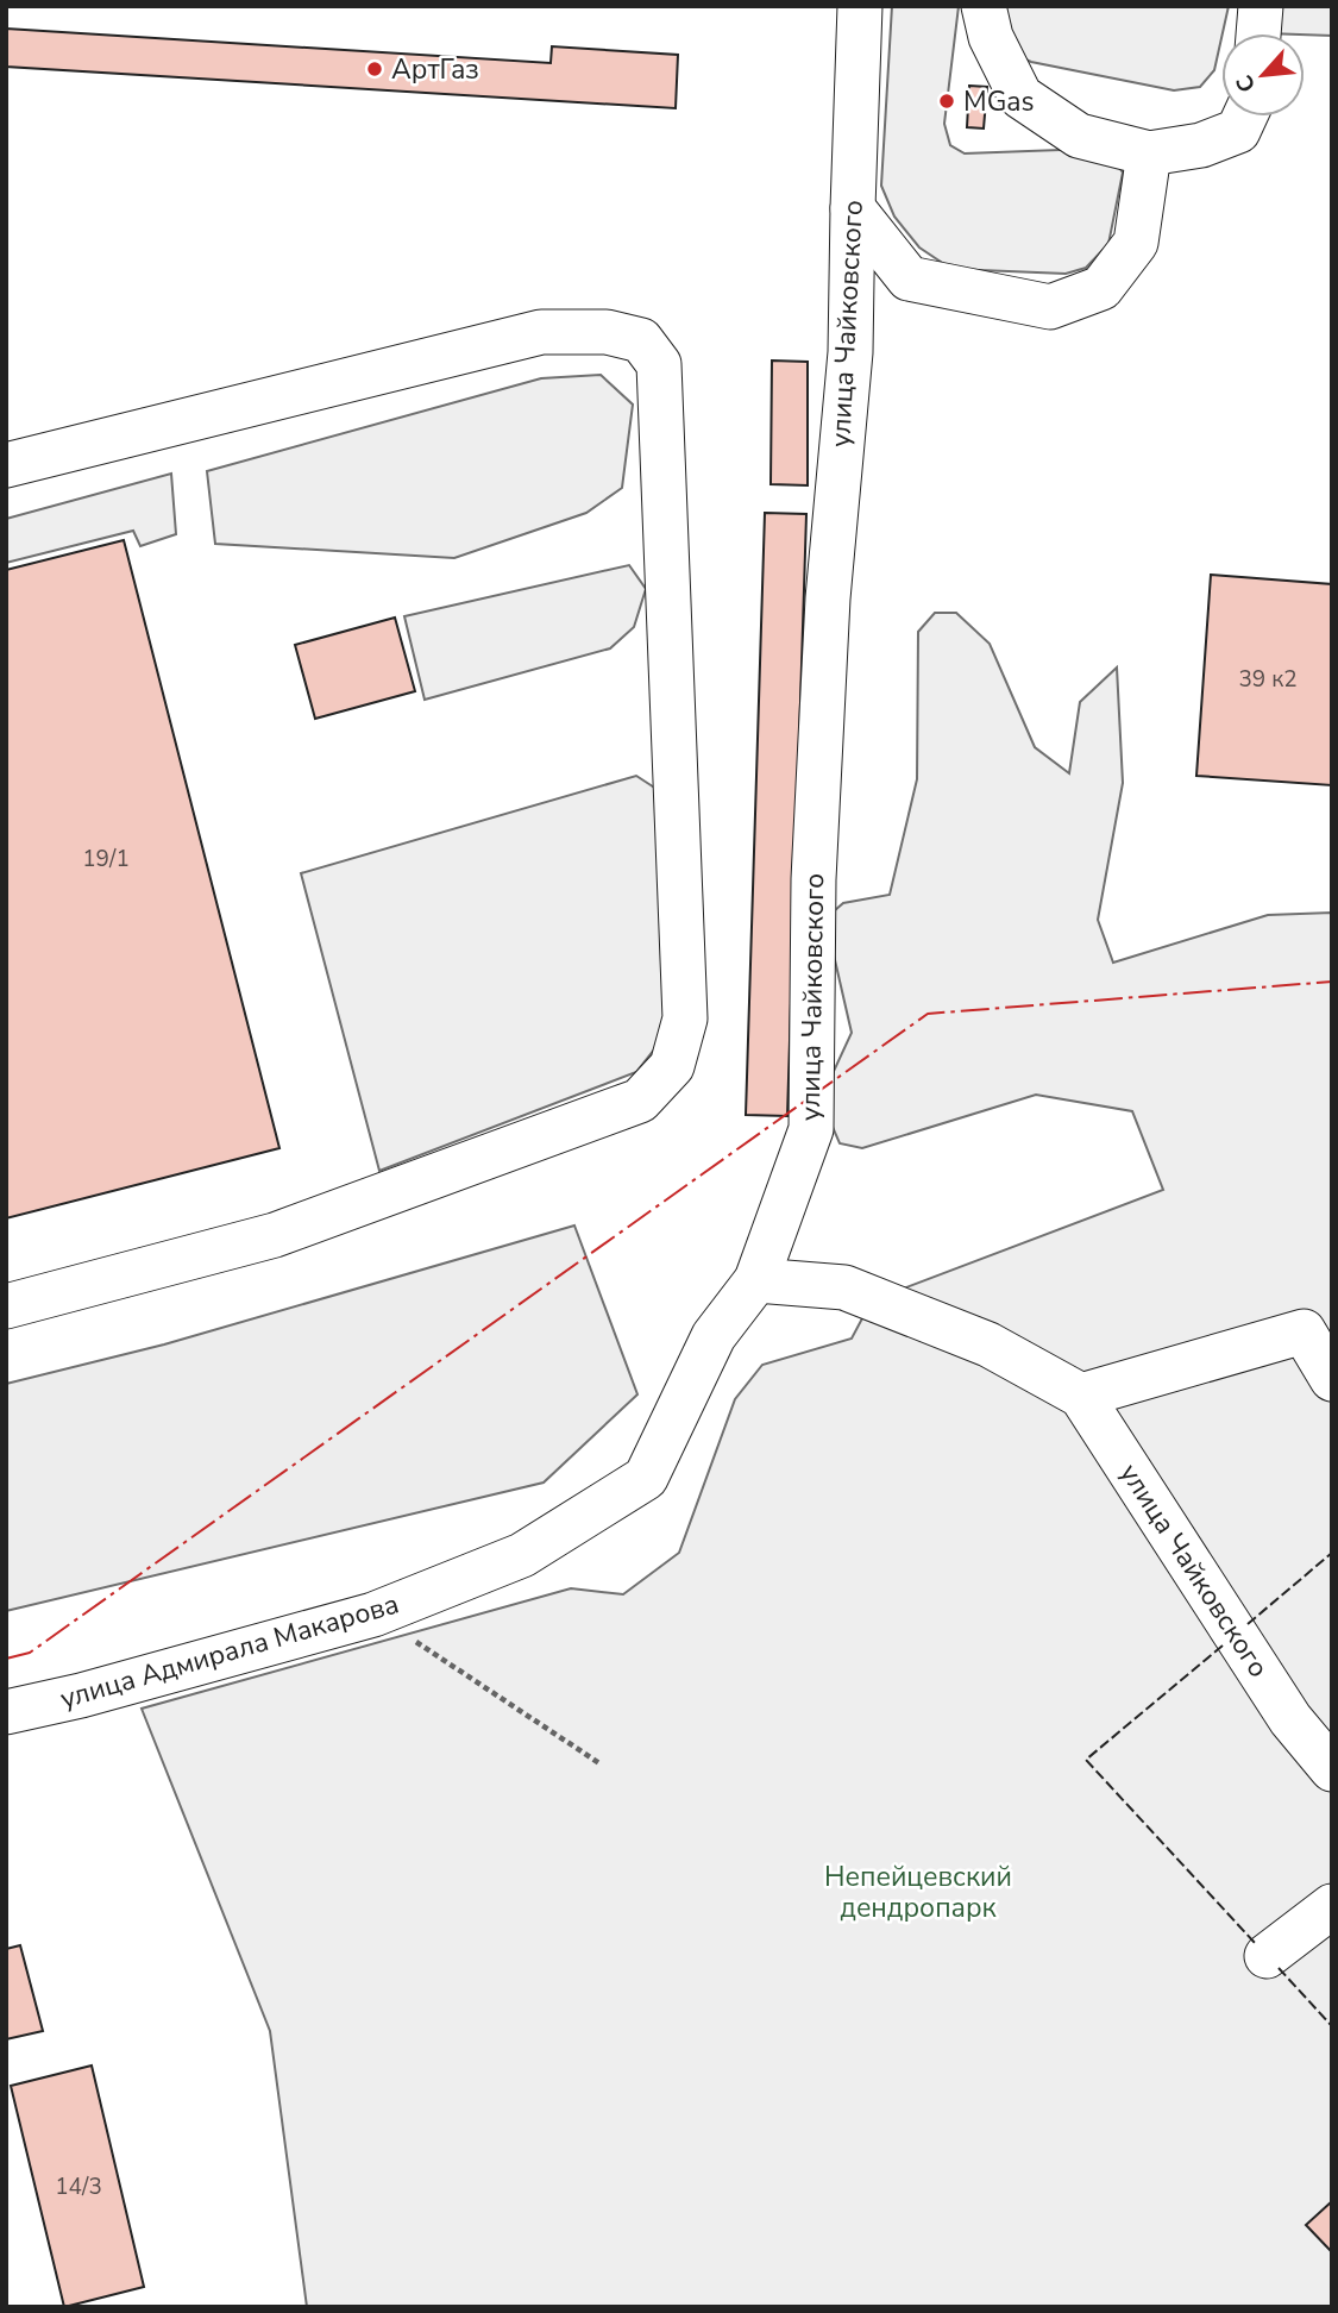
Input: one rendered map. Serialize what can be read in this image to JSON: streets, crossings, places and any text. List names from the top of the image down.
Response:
{
  "streets": {
    "street": ["улица Чайковского", "улица Адмирала Макарова"]
  },
  "crossings": [
    ["улица Чайковского", "улица Адмирала Макарова"]
  ],
  "parks": ["Непейцевский дендропарк"],
  "places": ["АртГаз", "MGas"],
  "house_numbers": ["39 к2", "19/1", "14/3"],
  "north": "bottom left"
}
